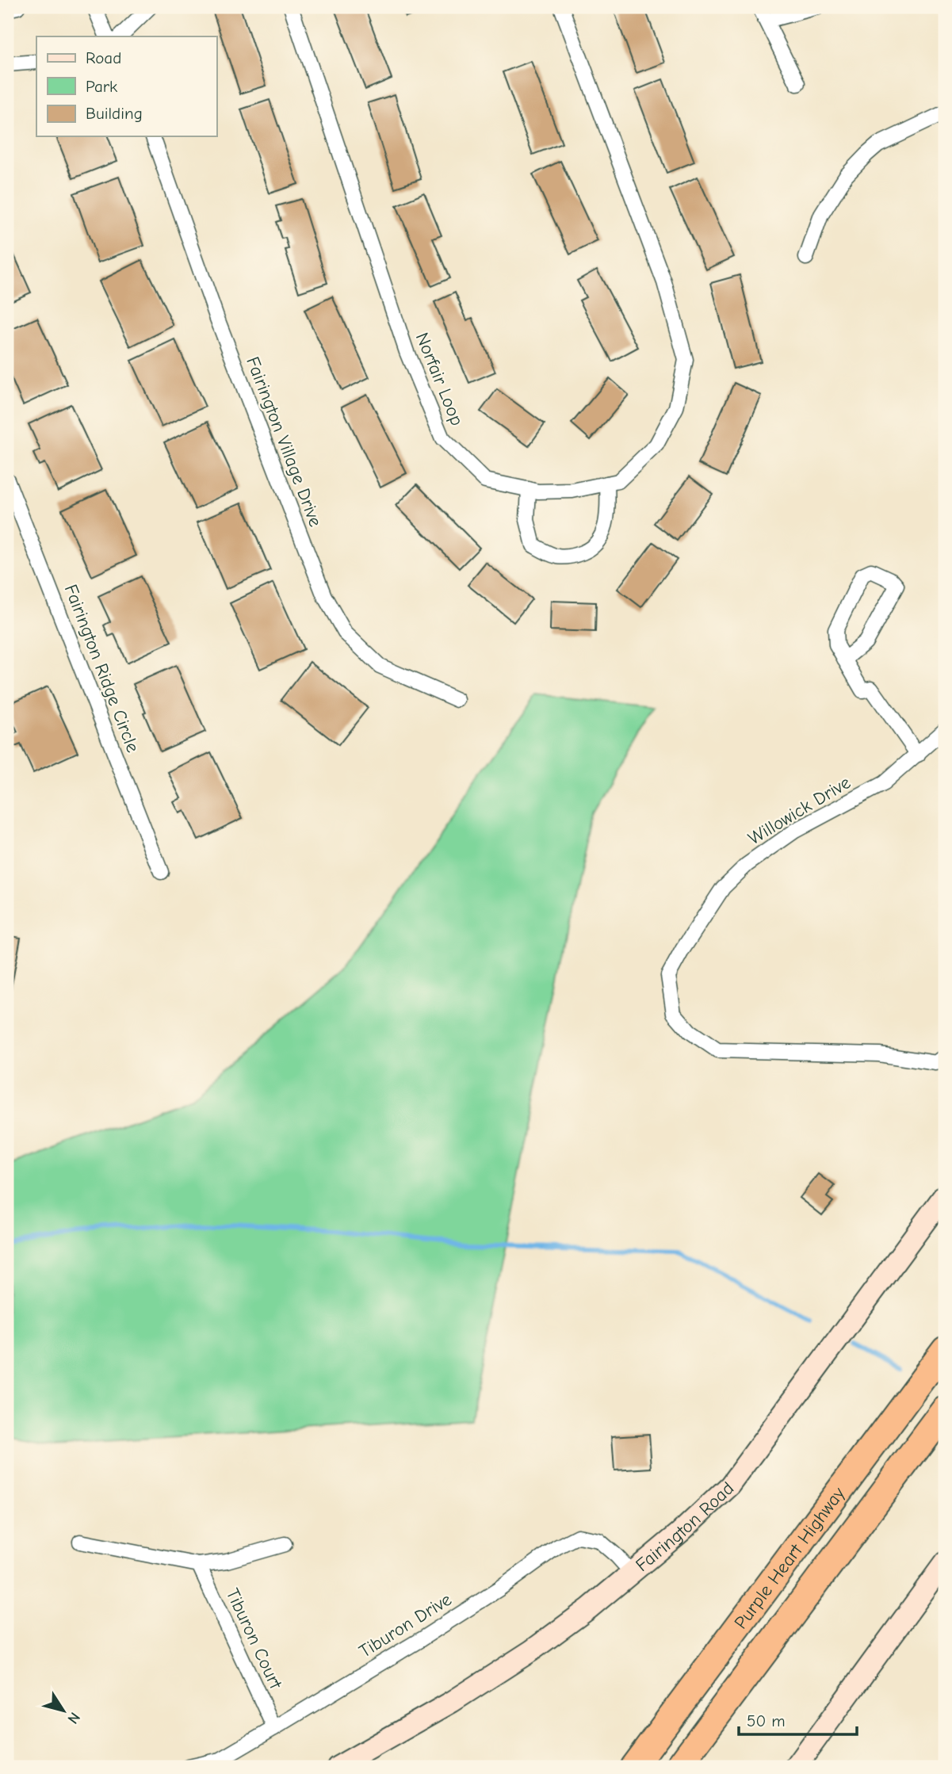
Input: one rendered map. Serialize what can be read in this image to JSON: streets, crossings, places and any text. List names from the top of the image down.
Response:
{
  "streets": {
    "highway": ["Purple Heart Highway"],
    "street": [
      "Norfair Loop",
      "Fairington Village Drive",
      "Fairington Ridge Circle",
      "Willowick Drive",
      "Fairington Road",
      "Tiburon Drive",
      "Tiburon Court"
    ]
  },
  "crossings": [
    ["Fairington Road", "Tiburon Drive"],
    ["Tiburon Drive", "Tiburon Court"]
  ],
  "legend": ["Road", "Park", "Building"],
  "scale_bar": "50 m",
  "north": "bottom right"
}
